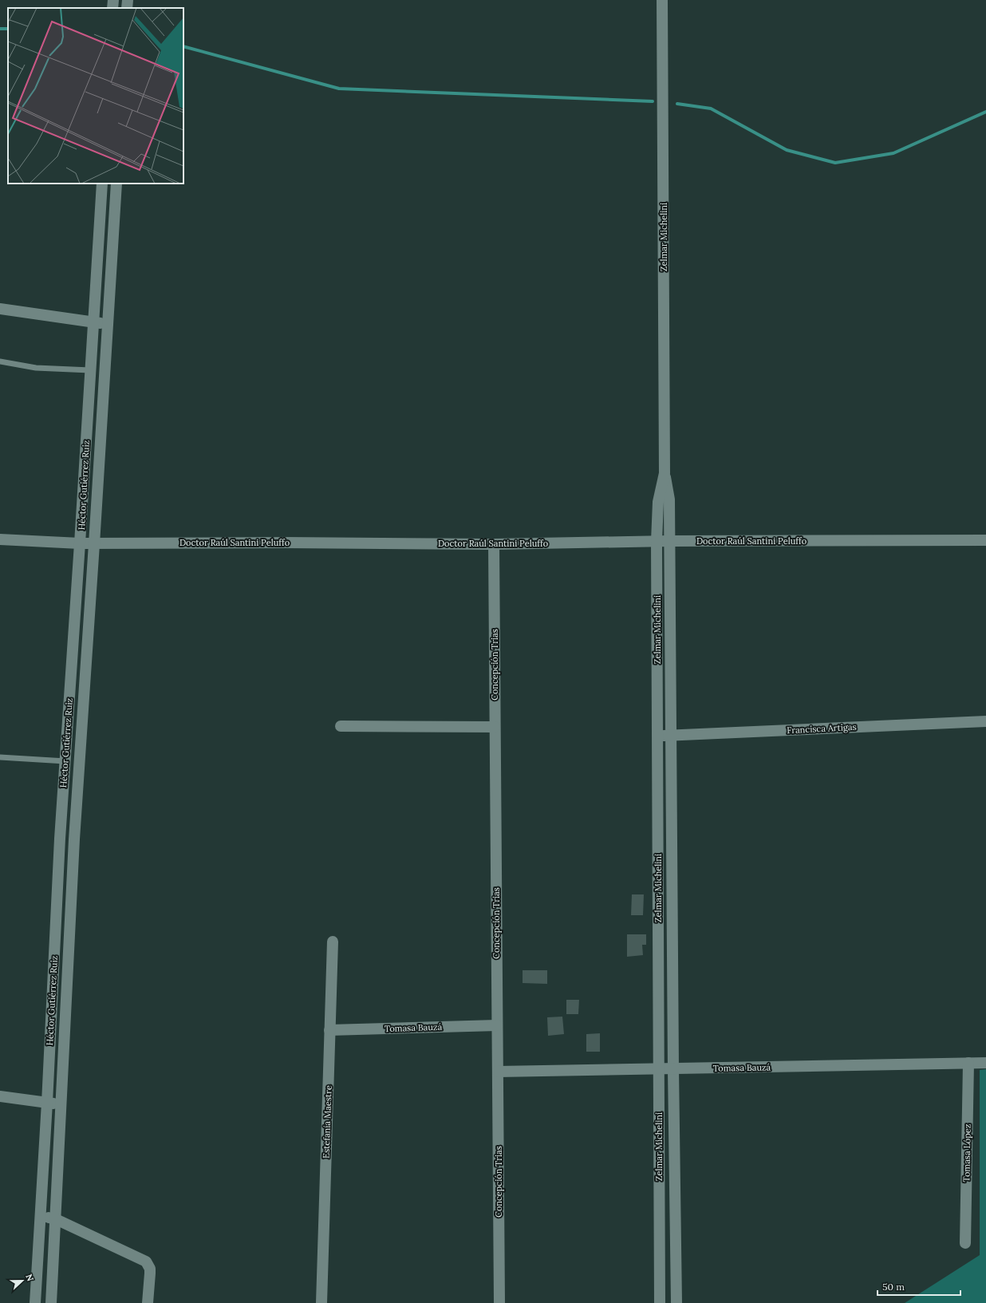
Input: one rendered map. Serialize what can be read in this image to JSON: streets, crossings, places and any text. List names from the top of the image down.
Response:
{
  "streets": {
    "street": [
      "Zelmar Michelini",
      "Héctor Gutiérrez Ruiz",
      "Doctor Raúl Santini Peluffo",
      "Concepción Trias",
      "Francisca Artigas",
      "Tomasa Bauzá",
      "Estefanía Maestre",
      "Tomasa López"
    ]
  },
  "crossings": [
    ["Zelmar Michelini", "Doctor Raúl Santini Peluffo"],
    ["Zelmar Michelini", "Francisca Artigas"],
    ["Zelmar Michelini", "Tomasa Bauzá"],
    ["Héctor Gutiérrez Ruiz", "Doctor Raúl Santini Peluffo"],
    ["Doctor Raúl Santini Peluffo", "Concepción Trias"],
    ["Concepción Trias", "Tomasa Bauzá"],
    ["Tomasa Bauzá", "Estefanía Maestre"],
    ["Tomasa Bauzá", "Tomasa López"]
  ],
  "scale_bar": "50 m",
  "north": "right"
}
